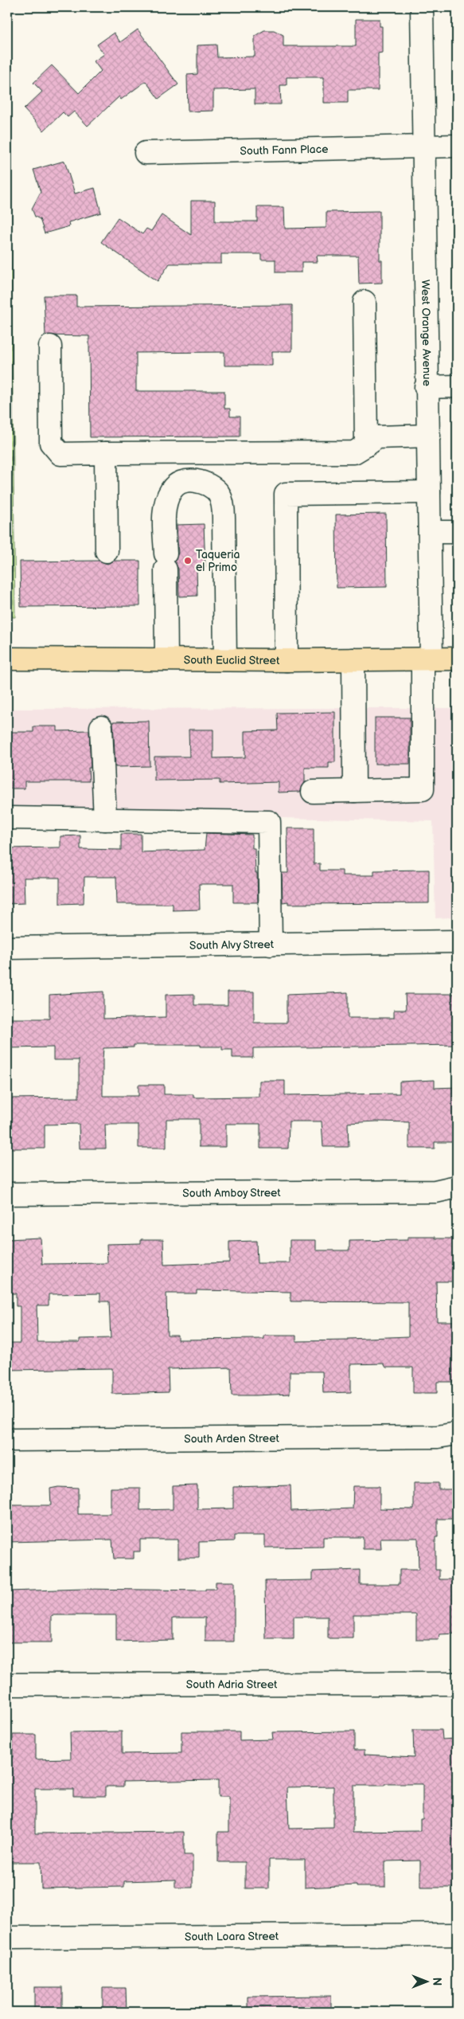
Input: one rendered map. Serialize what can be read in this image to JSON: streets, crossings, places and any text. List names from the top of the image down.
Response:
{
  "streets": {
    "main road": ["South Euclid Street"],
    "street": [
      "South Fann Place",
      "West Orange Avenue",
      "South Alvy Street",
      "South Amboy Street",
      "South Arden Street",
      "South Adria Street",
      "South Loara Street"
    ]
  },
  "crossings": [
    ["South Fann Place", "West Orange Avenue"],
    ["West Orange Avenue", "South Euclid Street"]
  ],
  "places": ["Taqueria el Primo"],
  "north": "right"
}
